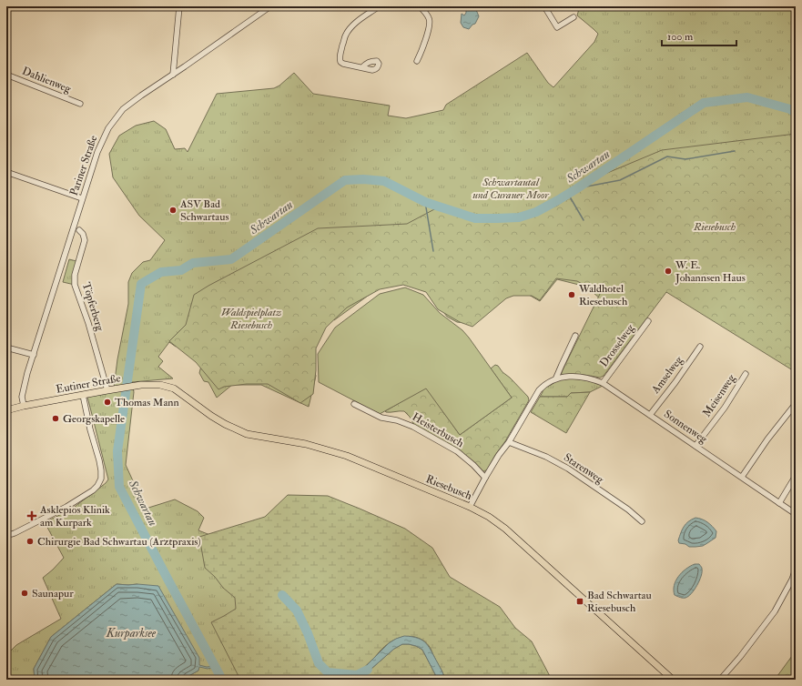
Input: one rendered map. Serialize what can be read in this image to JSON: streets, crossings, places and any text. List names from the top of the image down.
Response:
{
  "streets": {
    "main road": ["Eutiner Straße", "Riesebusch"],
    "street": [
      "Dahlienweg",
      "Pariner Straße",
      "Töpferberg",
      "Drosselweg",
      "Amselweg",
      "Meisenweg",
      "Sonnenweg",
      "Heisterbusch",
      "Starenweg"
    ]
  },
  "crossings": [
    ["Pariner Straße", "Eutiner Straße"],
    ["Töpferberg", "Eutiner Straße"],
    ["Drosselweg", "Sonnenweg"],
    ["Amselweg", "Sonnenweg"],
    ["Eutiner Straße", "Riesebusch"],
    ["Meisenweg", "Sonnenweg"]
  ],
  "water": ["Schwartau", "Kurparksee"],
  "parks": ["Schwartautal und Curauer Moor", "Riesebusch", "Waldspielplatz Riesebusch"],
  "places": {
    "other": [
      "ASV Bad Schwartaus",
      "W. E. Johannsen Haus",
      "Waldhotel Riesebusch",
      "Thomas Mann",
      "Georgskapelle",
      "Chirurgie Bad Schwartau (Arztpraxis)",
      "Saunapur"
    ],
    "health": ["Asklepios Klinik am Kurpark"],
    "transit": ["Bad Schwartau Riesebusch"]
  },
  "scale_bar": "100 m"
}
